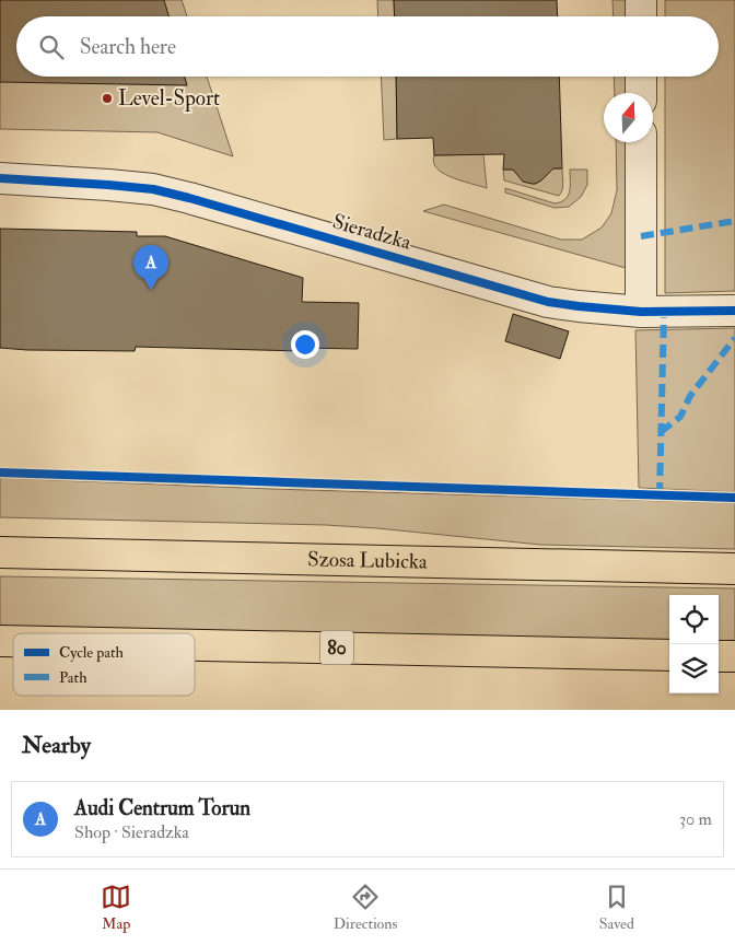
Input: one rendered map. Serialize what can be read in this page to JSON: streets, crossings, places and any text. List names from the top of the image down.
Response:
{
  "streets": {
    "main road": ["Szosa Lubicka", "80"],
    "street": ["Sieradzka"]
  },
  "places": ["Level-Sport"],
  "legend": ["Cycle path", "Path"],
  "north": "top",
  "page": {
    "search": "Search here",
    "pins": "A",
    "heading": "Nearby",
    "list": [
      {
        "mark": "A",
        "name": "Audi Centrum Torun",
        "note": "Shop · Sieradzka",
        "value": "30 m"
      }
    ],
    "nav": ["Map", "Directions", "Saved"]
  }
}
